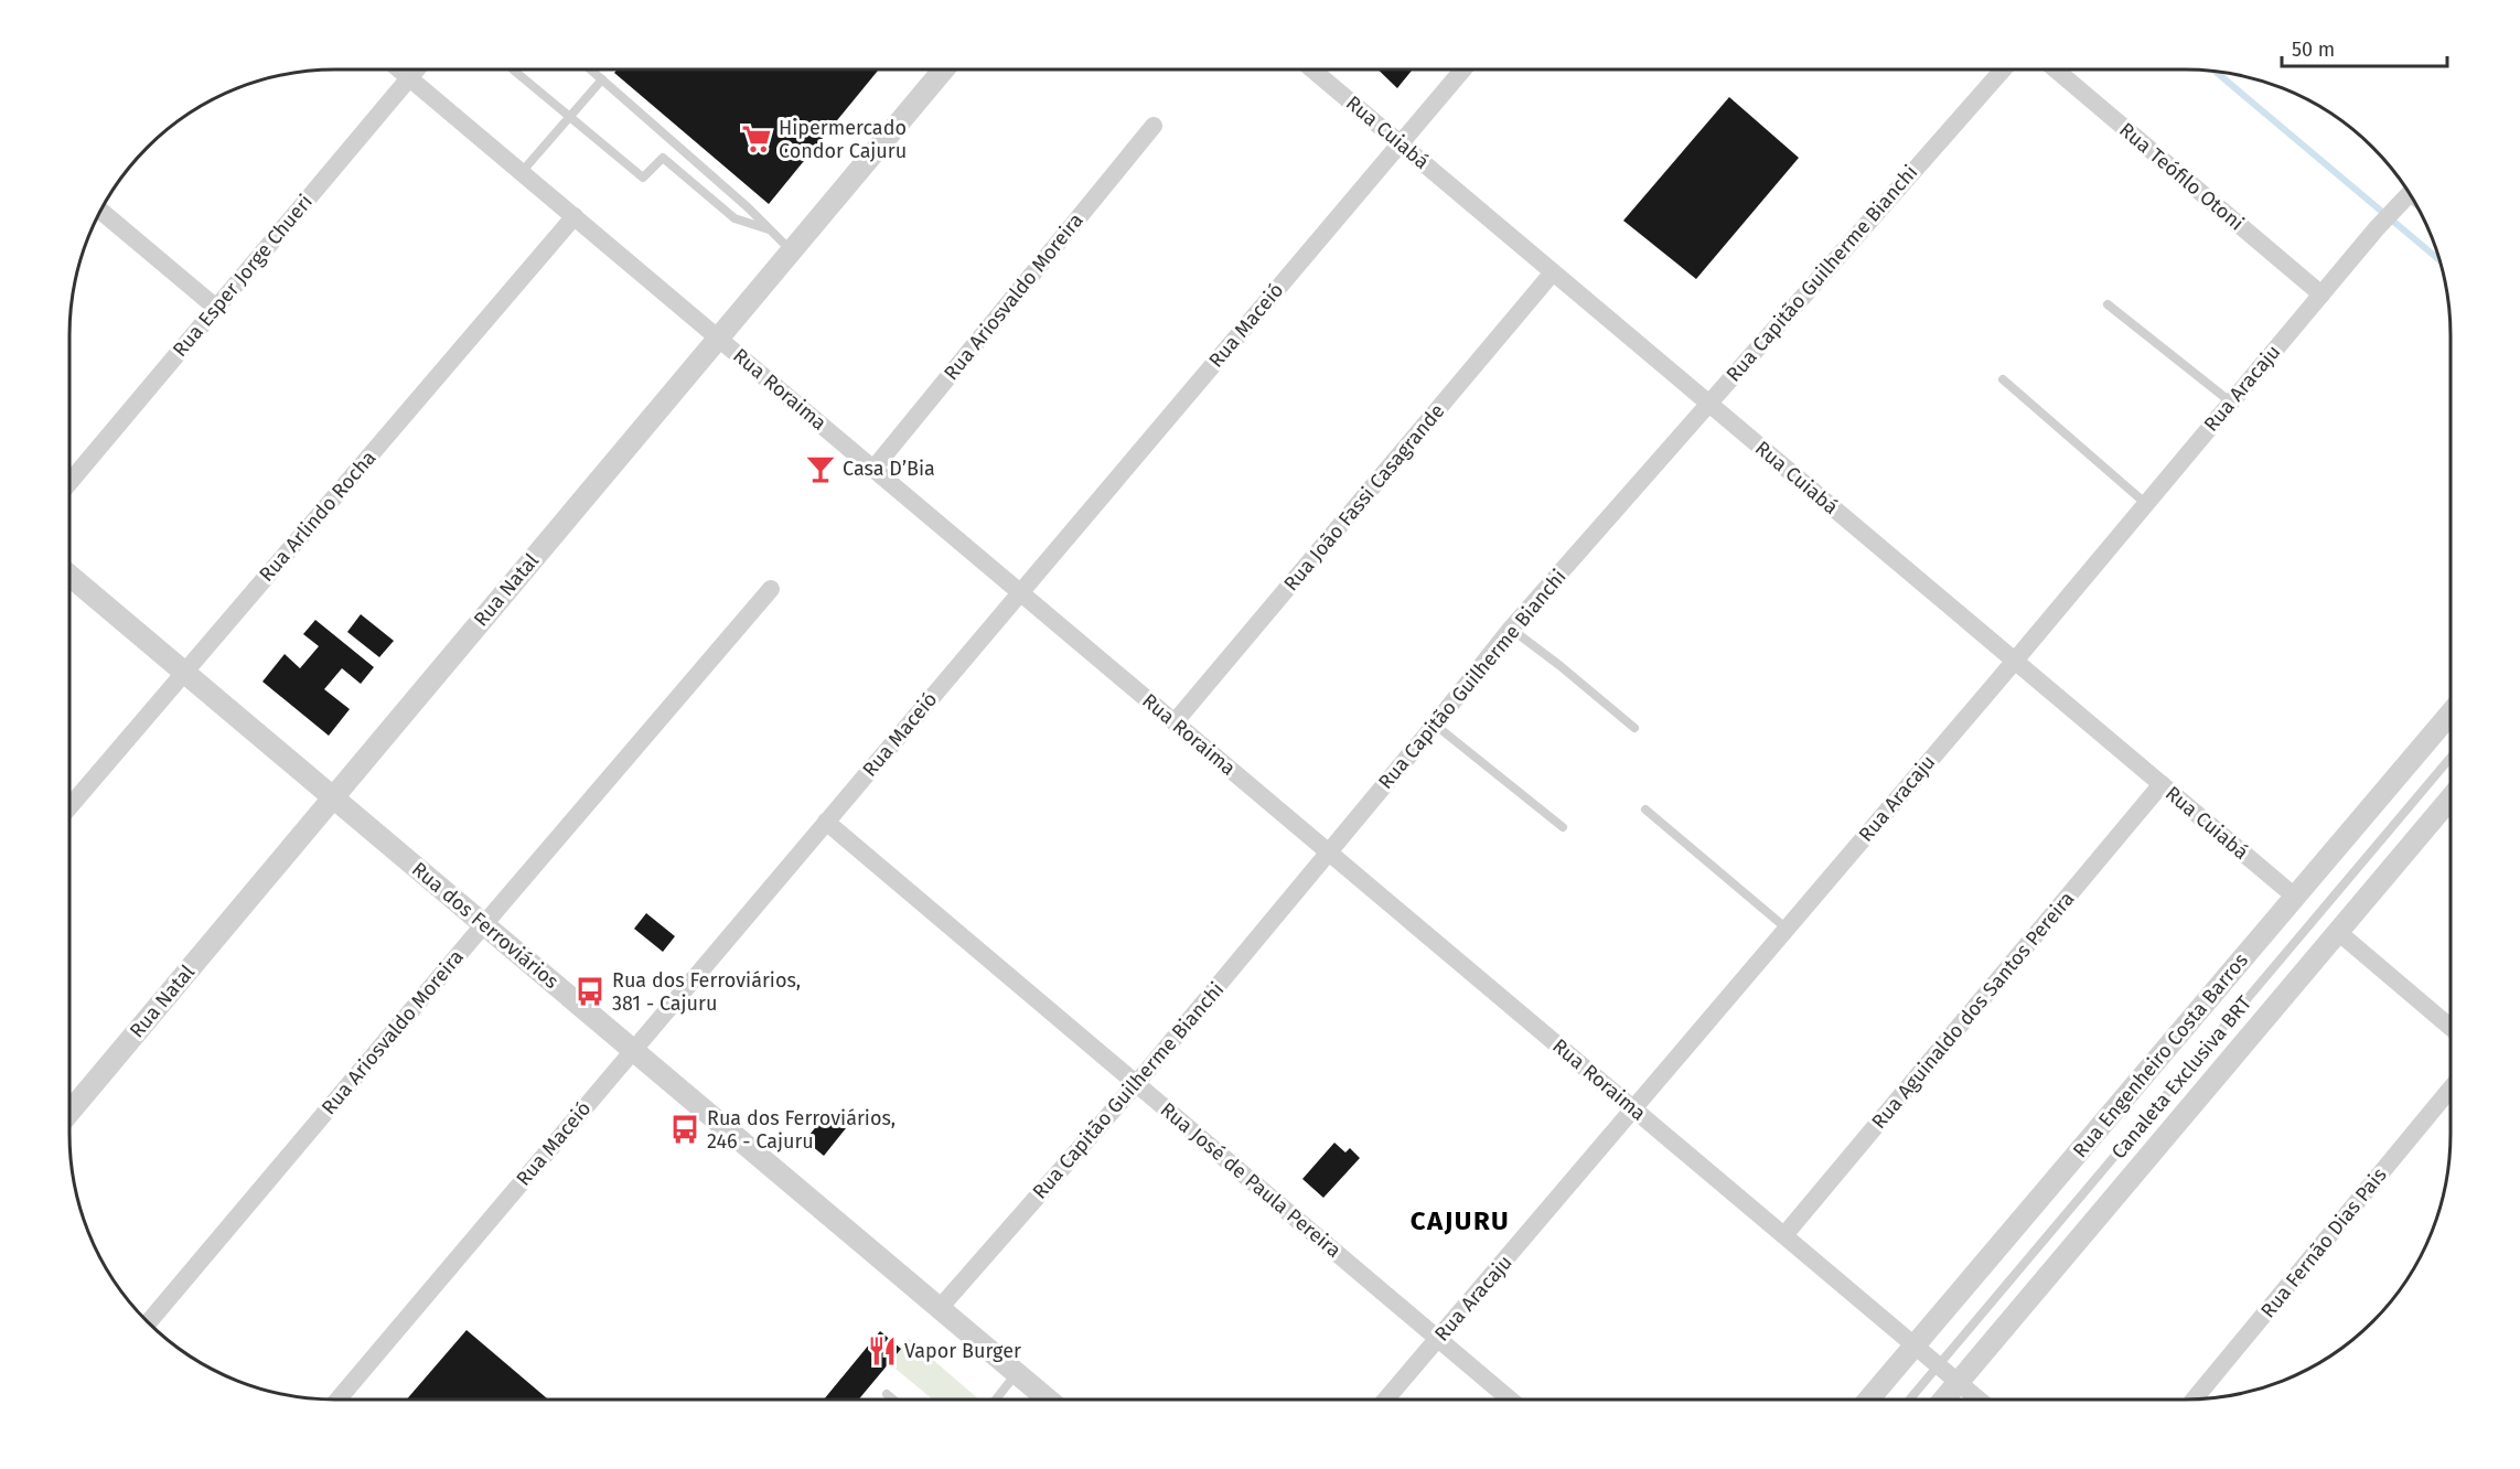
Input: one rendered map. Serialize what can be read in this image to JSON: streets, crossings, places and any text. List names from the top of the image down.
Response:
{
  "streets": {
    "street": [
      "Rua Cuiabá",
      "Rua Teófilo Otoni",
      "Rua Capitão Guilherme Bianchi",
      "Rua Esper Jorge Chueri",
      "Rua Ariosvaldo Moreira",
      "Rua Maceió",
      "Rua Aracaju",
      "Rua Roraima",
      "Rua João Fassi Casagrande",
      "Rua Arlindo Rocha",
      "Rua Natal",
      "Rua dos Ferroviários",
      "Rua Aguinaldo dos Santos Pereira",
      "Rua Engenheiro Costa Barros",
      "Rua José de Paula Pereira",
      "Rua Fernão Dias Pais"
    ],
    "lane": ["Canaleta Exclusiva BRT"]
  },
  "crossings": [
    ["Rua Cuiabá", "Rua Capitão Guilherme Bianchi"],
    ["Rua Cuiabá", "Rua Maceió"],
    ["Rua Cuiabá", "Rua Aracaju"],
    ["Rua Cuiabá", "Rua João Fassi Casagrande"],
    ["Rua Cuiabá", "Rua Aguinaldo dos Santos Pereira"],
    ["Rua Cuiabá", "Rua Engenheiro Costa Barros"],
    ["Rua Teófilo Otoni", "Rua Aracaju"],
    ["Rua Capitão Guilherme Bianchi", "Rua Roraima"],
    ["Rua Capitão Guilherme Bianchi", "Rua dos Ferroviários"],
    ["Rua Capitão Guilherme Bianchi", "Rua José de Paula Pereira"],
    ["Rua Esper Jorge Chueri", "Rua Roraima"],
    ["Rua Ariosvaldo Moreira", "Rua Roraima"],
    ["Rua Ariosvaldo Moreira", "Rua dos Ferroviários"],
    ["Rua Maceió", "Rua Roraima"],
    ["Rua Maceió", "Rua dos Ferroviários"],
    ["Rua Maceió", "Rua José de Paula Pereira"],
    ["Rua Aracaju", "Rua Roraima"],
    ["Rua Aracaju", "Rua José de Paula Pereira"],
    ["Rua Roraima", "Rua João Fassi Casagrande"],
    ["Rua Roraima", "Rua Arlindo Rocha"],
    ["Rua Roraima", "Rua Natal"],
    ["Rua Roraima", "Rua Aguinaldo dos Santos Pereira"],
    ["Rua Roraima", "Rua Engenheiro Costa Barros"],
    ["Rua Roraima", "Canaleta Exclusiva BRT"],
    ["Rua Arlindo Rocha", "Rua dos Ferroviários"],
    ["Rua Natal", "Rua dos Ferroviários"]
  ],
  "districts": ["CAJURU"],
  "places": {
    "supermarket": ["Hipermercado Condor Cajuru"],
    "bar": ["Casa D’Bia"],
    "bus stop": ["Rua dos Ferroviários, 381 - Cajuru", "Rua dos Ferroviários, 246 - Cajuru"],
    "restaurant": ["Vapor Burger"]
  },
  "scale_bar": "50 m"
}
